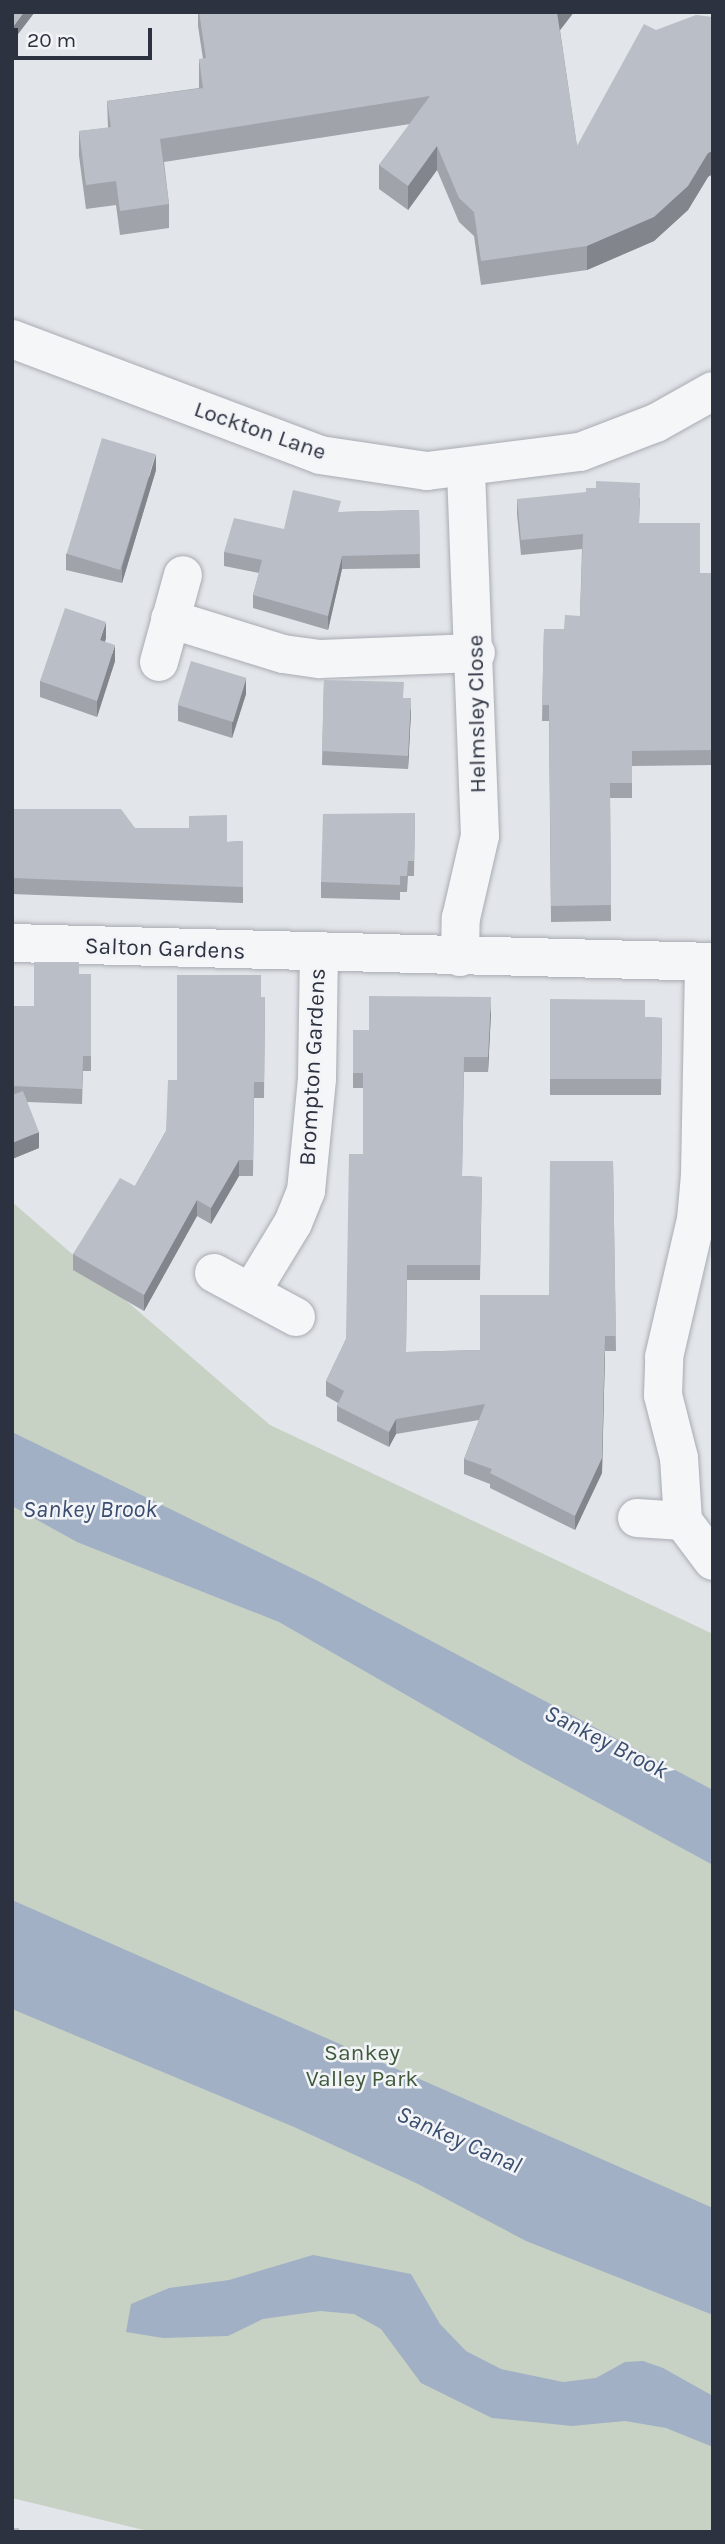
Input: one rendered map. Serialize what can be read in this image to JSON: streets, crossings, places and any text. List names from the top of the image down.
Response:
{
  "streets": {
    "street": [
      "Lockton Lane",
      "Helmsley Close",
      "Salton Gardens",
      "Brompton Gardens"
    ]
  },
  "crossings": [
    ["Lockton Lane", "Helmsley Close"],
    ["Salton Gardens", "Brompton Gardens"]
  ],
  "water": ["Sankey Brook", "Sankey Canal"],
  "parks": ["Sankey Valley Park"],
  "scale_bar": "20 m"
}
